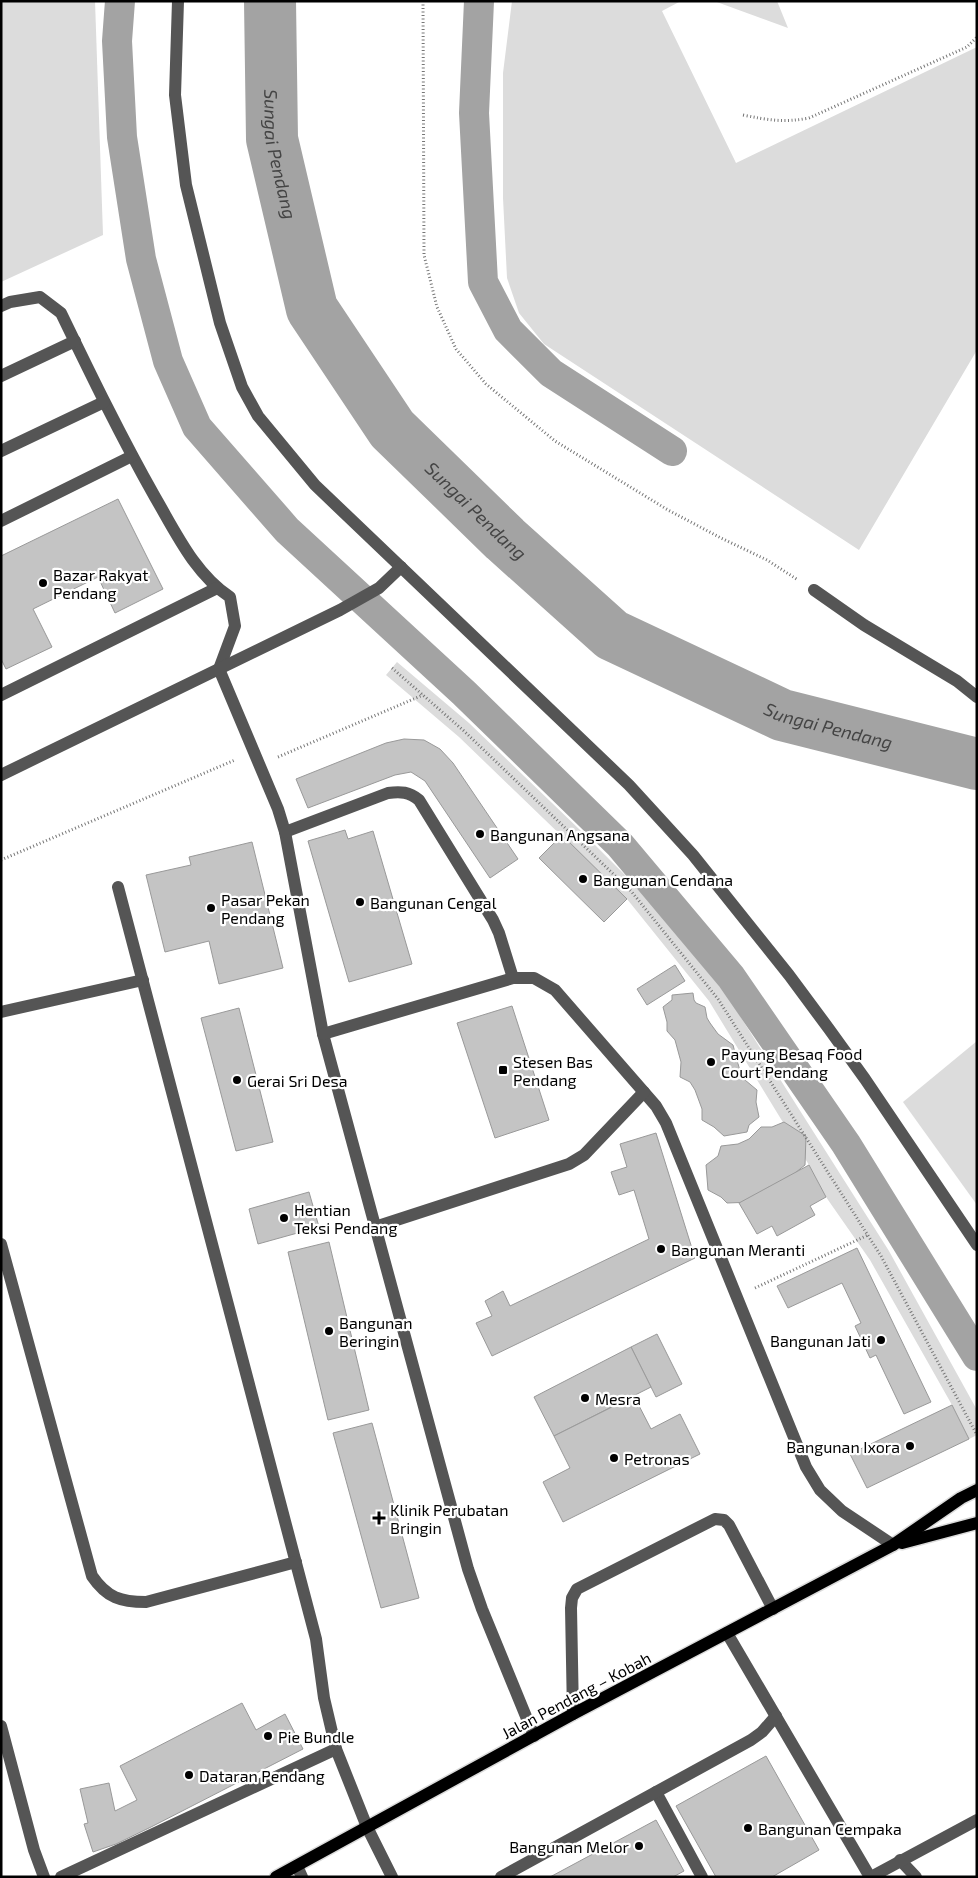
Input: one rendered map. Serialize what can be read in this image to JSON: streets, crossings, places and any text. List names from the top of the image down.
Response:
{
  "streets": {
    "main road": ["Jalan Pendang – Kobah"]
  },
  "water": ["Sungai Pendang"],
  "places": {
    "other": [
      "Bazar Rakyat Pendang",
      "Bangunan Angsana",
      "Bangunan Cendana",
      "Bangunan Cengal",
      "Pasar Pekan Pendang",
      "Payung Besaq Food Court Pendang",
      "Gerai Sri Desa",
      "Hentian Teksi Pendang",
      "Bangunan Meranti",
      "Bangunan Beringin",
      "Bangunan Jati",
      "Mesra",
      "Bangunan Ixora",
      "Petronas",
      "Pie Bundle",
      "Dataran Pendang",
      "Bangunan Cempaka",
      "Bangunan Melor"
    ],
    "transit": ["Stesen Bas Pendang"],
    "health": ["Klinik Perubatan Bringin"]
  }
}
